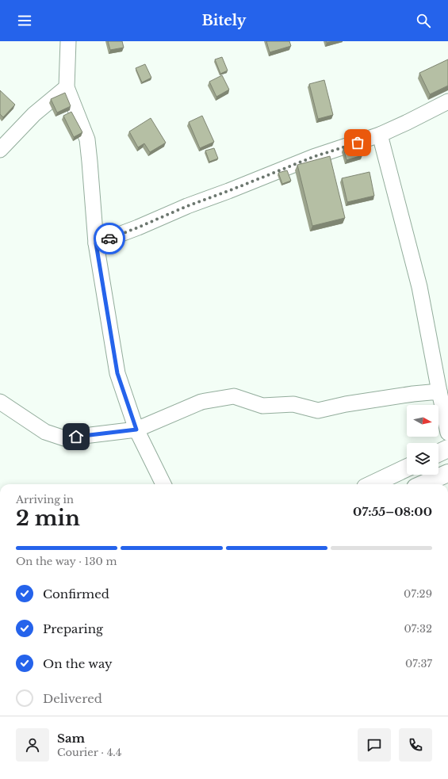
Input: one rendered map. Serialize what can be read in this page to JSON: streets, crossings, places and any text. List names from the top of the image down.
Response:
{
  "north": "right",
  "page": {
    "header": "Bitely",
    "heading": ["2 min", "Arriving in", "07:55–08:00"],
    "panel": ["Sam", "Courier · 4.4"],
    "bar": "On the way · 130 m",
    "list": [
      ["Confirmed", "07:29"],
      ["Preparing", "07:32"],
      ["On the way", "07:37"],
      "Delivered"
    ]
  }
}
